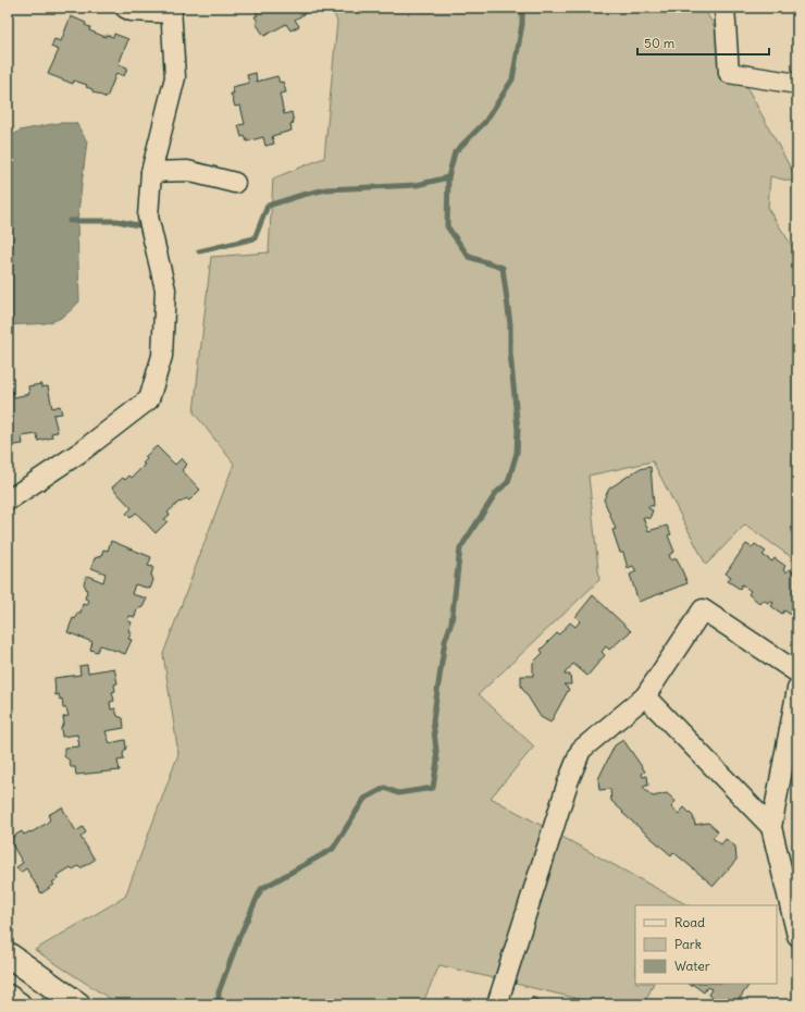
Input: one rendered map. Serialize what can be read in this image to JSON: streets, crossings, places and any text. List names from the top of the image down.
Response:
{
  "legend": ["Road", "Park", "Water"],
  "scale_bar": "50 m"
}
